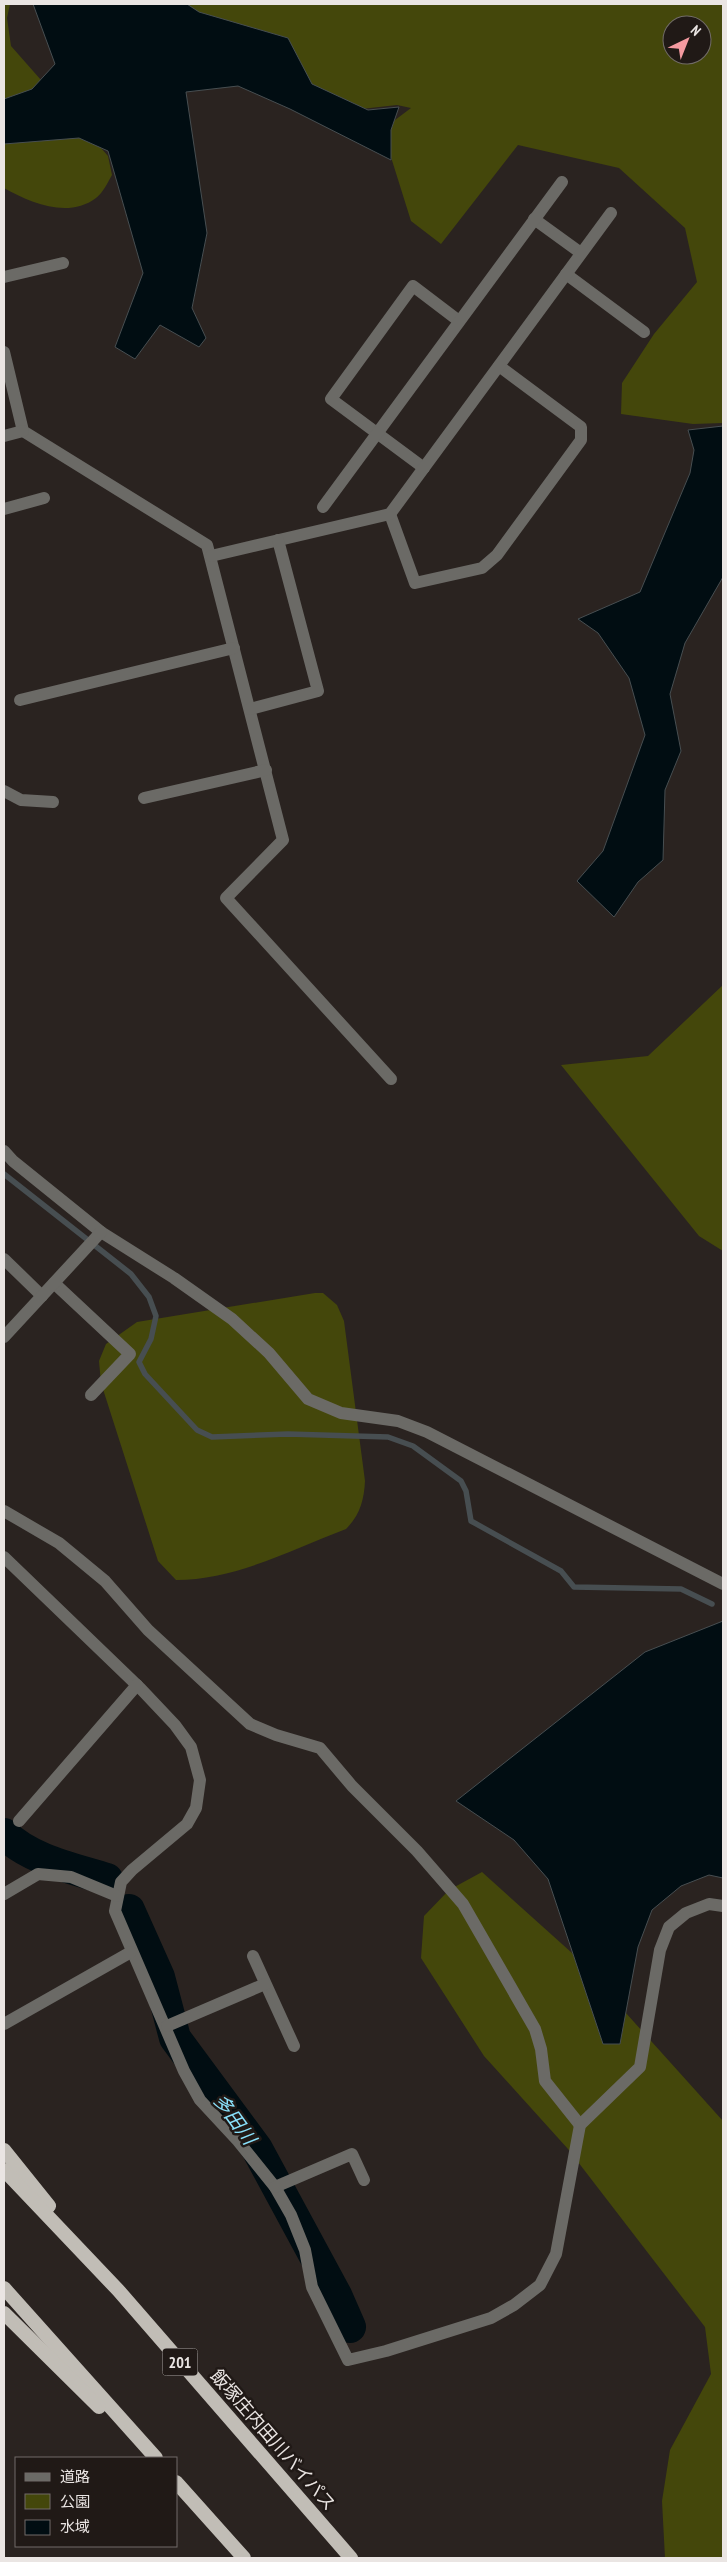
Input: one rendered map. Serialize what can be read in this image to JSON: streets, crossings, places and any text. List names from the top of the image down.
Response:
{
  "streets": {
    "highway": ["201", "飯塚庄内田川バイパス"]
  },
  "water": ["多田川"],
  "legend": ["道路", "公園", "水域"],
  "north": "top right"
}
